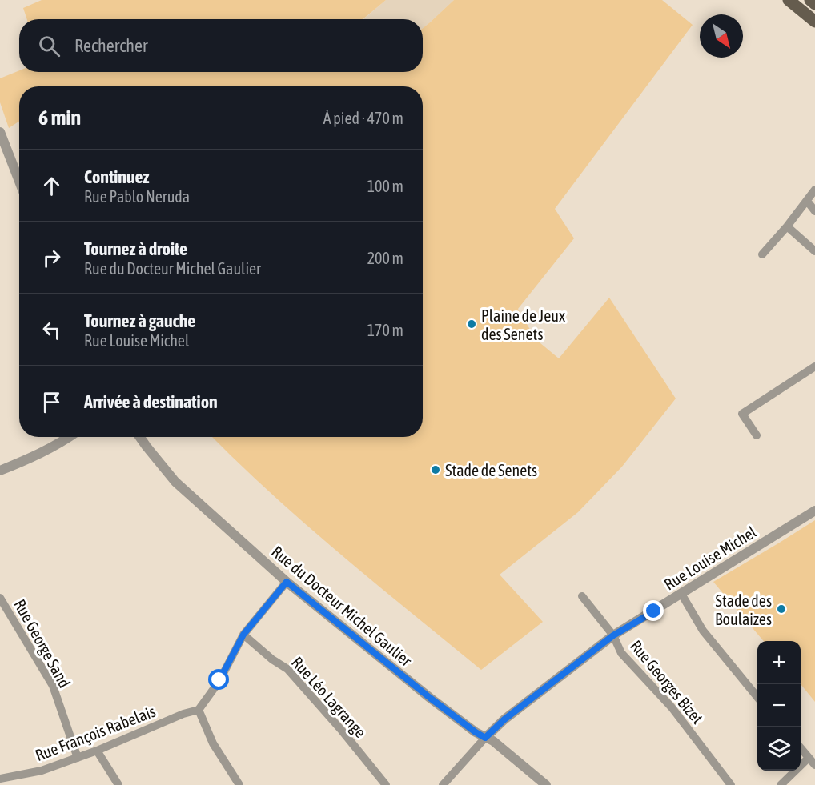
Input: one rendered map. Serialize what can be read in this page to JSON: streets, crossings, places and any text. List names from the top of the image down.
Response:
{
  "streets": {
    "street": [
      "Rue Louise Michel",
      "Rue du Docteur Michel Gaulier",
      "Rue George Sand",
      "Rue Georges Bizet",
      "Rue Léo Lagrange",
      "Rue François Rabelais"
    ]
  },
  "crossings": [
    ["Rue Louise Michel", "Rue du Docteur Michel Gaulier"],
    ["Rue Louise Michel", "Rue Georges Bizet"],
    ["Rue George Sand", "Rue François Rabelais"]
  ],
  "places": ["Plaine de Jeux des Senets", "Stade de Senets", "Stade des Boulaizes"],
  "north": "bottom right",
  "page": {
    "search": "Rechercher",
    "heading": ["6 min", "À pied · 470 m"],
    "list": [
      ["Continuez", "Rue Pablo Neruda", "100 m"],
      ["Tournez à droite", "Rue du Docteur Michel Gaulier", "200 m"],
      ["Tournez à gauche", "Rue Louise Michel", "170 m"],
      "Arrivée à destination"
    ],
    "map_buttons": ["+", "−"]
  }
}
